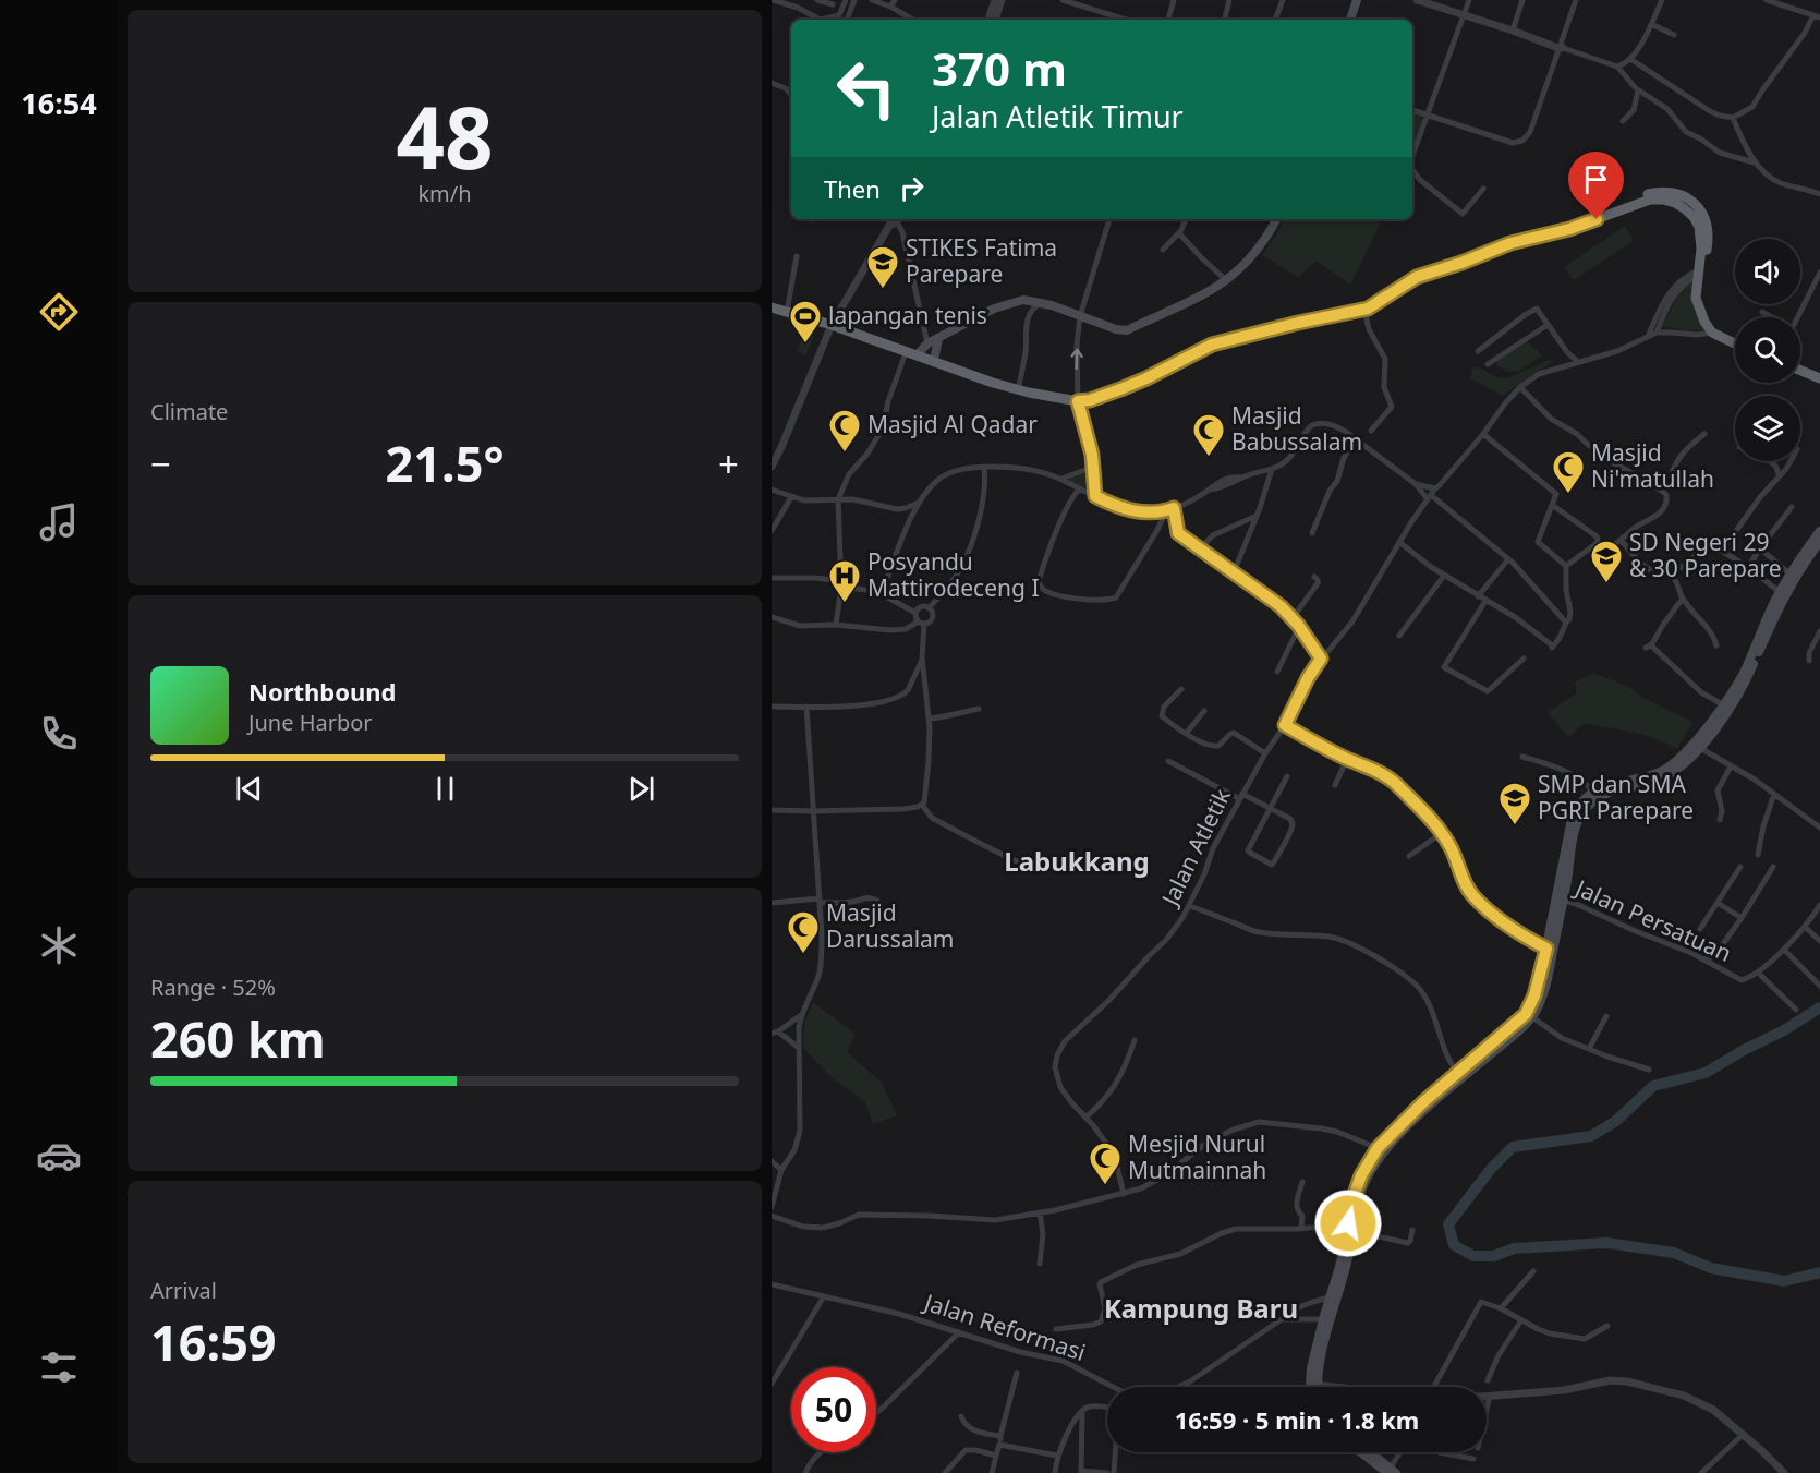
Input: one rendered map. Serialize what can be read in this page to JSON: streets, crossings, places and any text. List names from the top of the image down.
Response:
{
  "streets": {
    "street": ["Jalan Atletik", "Jalan Persatuan", "Jalan Reformasi"]
  },
  "districts": ["Labukkang", "Kampung Baru"],
  "places": {
    "school or university": ["STIKES Fatima Parepare", "SD Negeri 29 & 30 Parepare", "SMP dan SMA PGRI Parepare"],
    "sports": ["lapangan tenis"],
    "mosque": [
      "Masjid Al Qadar",
      "Masjid Babussalam",
      "Masjid Ni'matullah",
      "Masjid Darussalam",
      "Mesjid Nurul Mutmainnah"
    ],
    "hospital": ["Posyandu Mattirodeceng I"]
  },
  "page": {
    "tabs": "16:54",
    "tile": [
      ["48", "km/h"],
      "Climate",
      ["Range · 52%", "260 km"],
      ["Arrival", "16:59"]
    ],
    "turn": ["370 m", "Jalan Atletik Timur"],
    "then": "Then",
    "heat": ["−", "21.5°", "+"],
    "song": ["Northbound", "June Harbor"],
    "limit": "50",
    "trip": "16:59 · 5 min · 1.8 km"
  }
}
